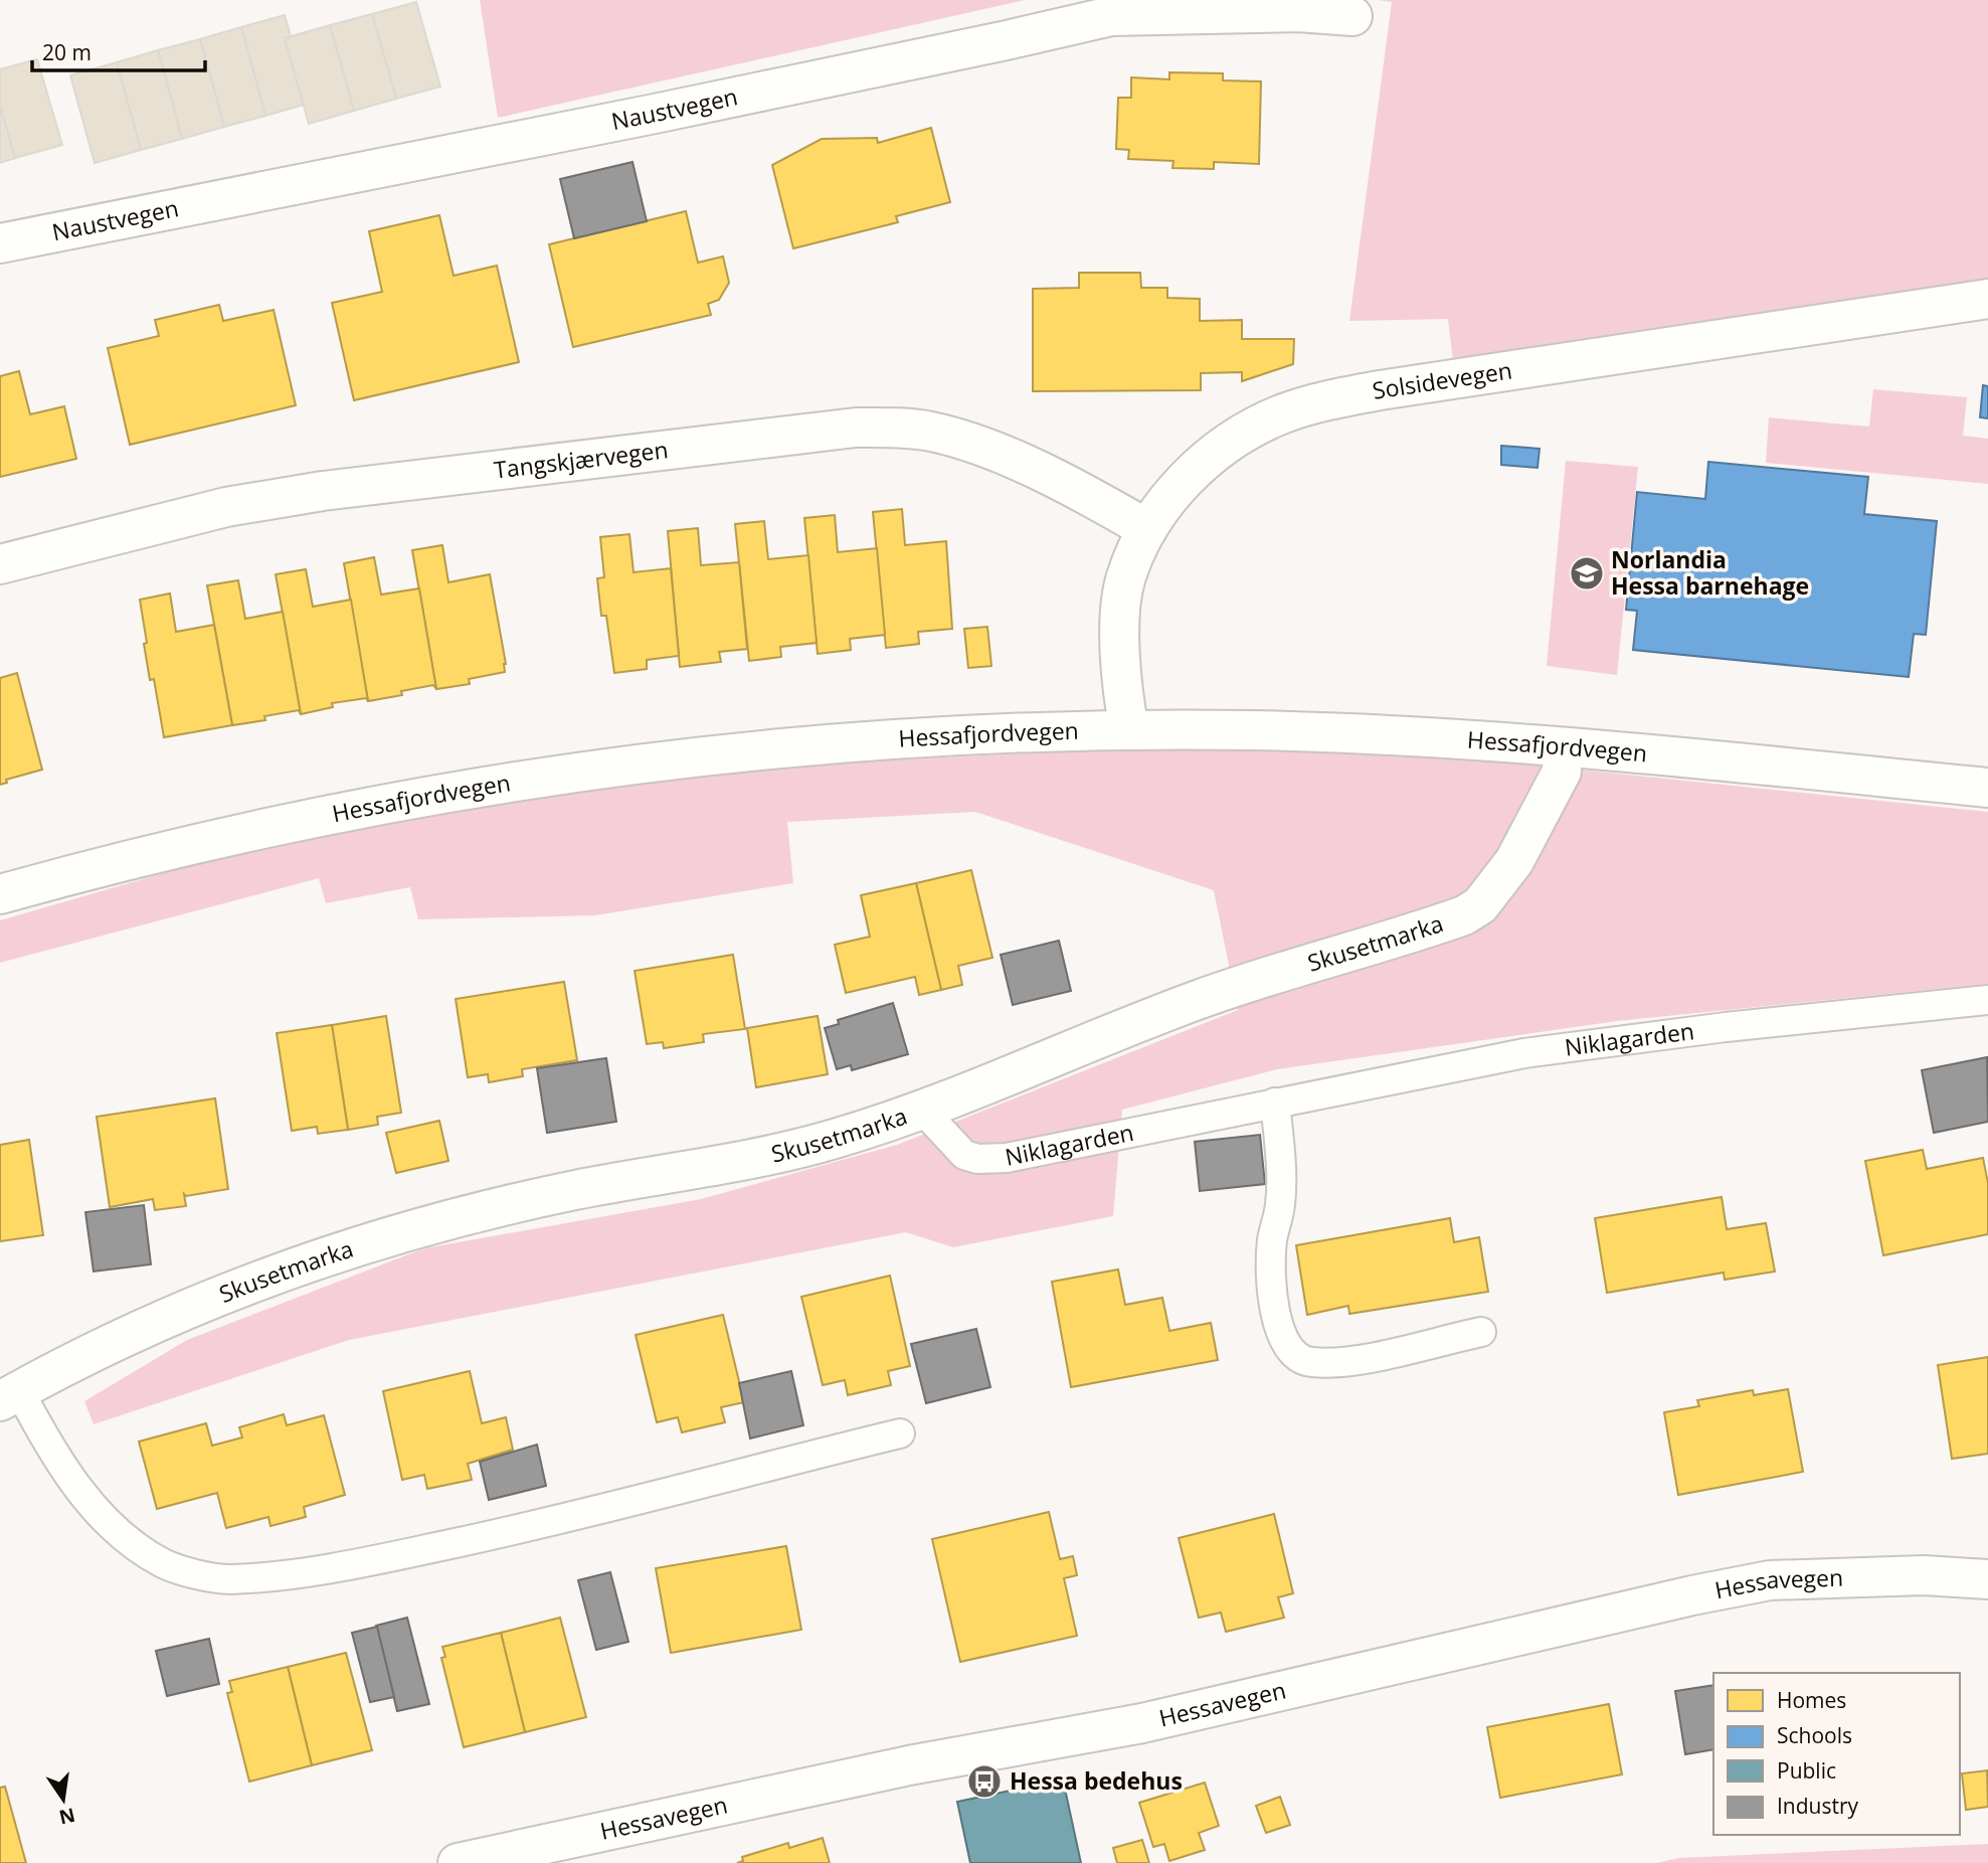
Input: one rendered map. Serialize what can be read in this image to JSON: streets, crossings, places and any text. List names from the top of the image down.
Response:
{
  "streets": {
    "street": [
      "Naustvegen",
      "Solsidevegen",
      "Tangskjærvegen",
      "Hessafjordvegen",
      "Skusetmarka",
      "Hessavegen"
    ],
    "lane": ["Niklagarden"]
  },
  "crossings": [
    ["Solsidevegen", "Tangskjærvegen"],
    ["Solsidevegen", "Hessafjordvegen"],
    ["Hessafjordvegen", "Skusetmarka"],
    ["Skusetmarka", "Niklagarden"]
  ],
  "places": {
    "school or university": ["Norlandia Hessa barnehage"],
    "bus stop": ["Hessa bedehus"]
  },
  "legend": [
    "Homes",
    "Schools",
    "Public",
    "Industry"
  ],
  "scale_bar": "20 m",
  "north": "bottom"
}
